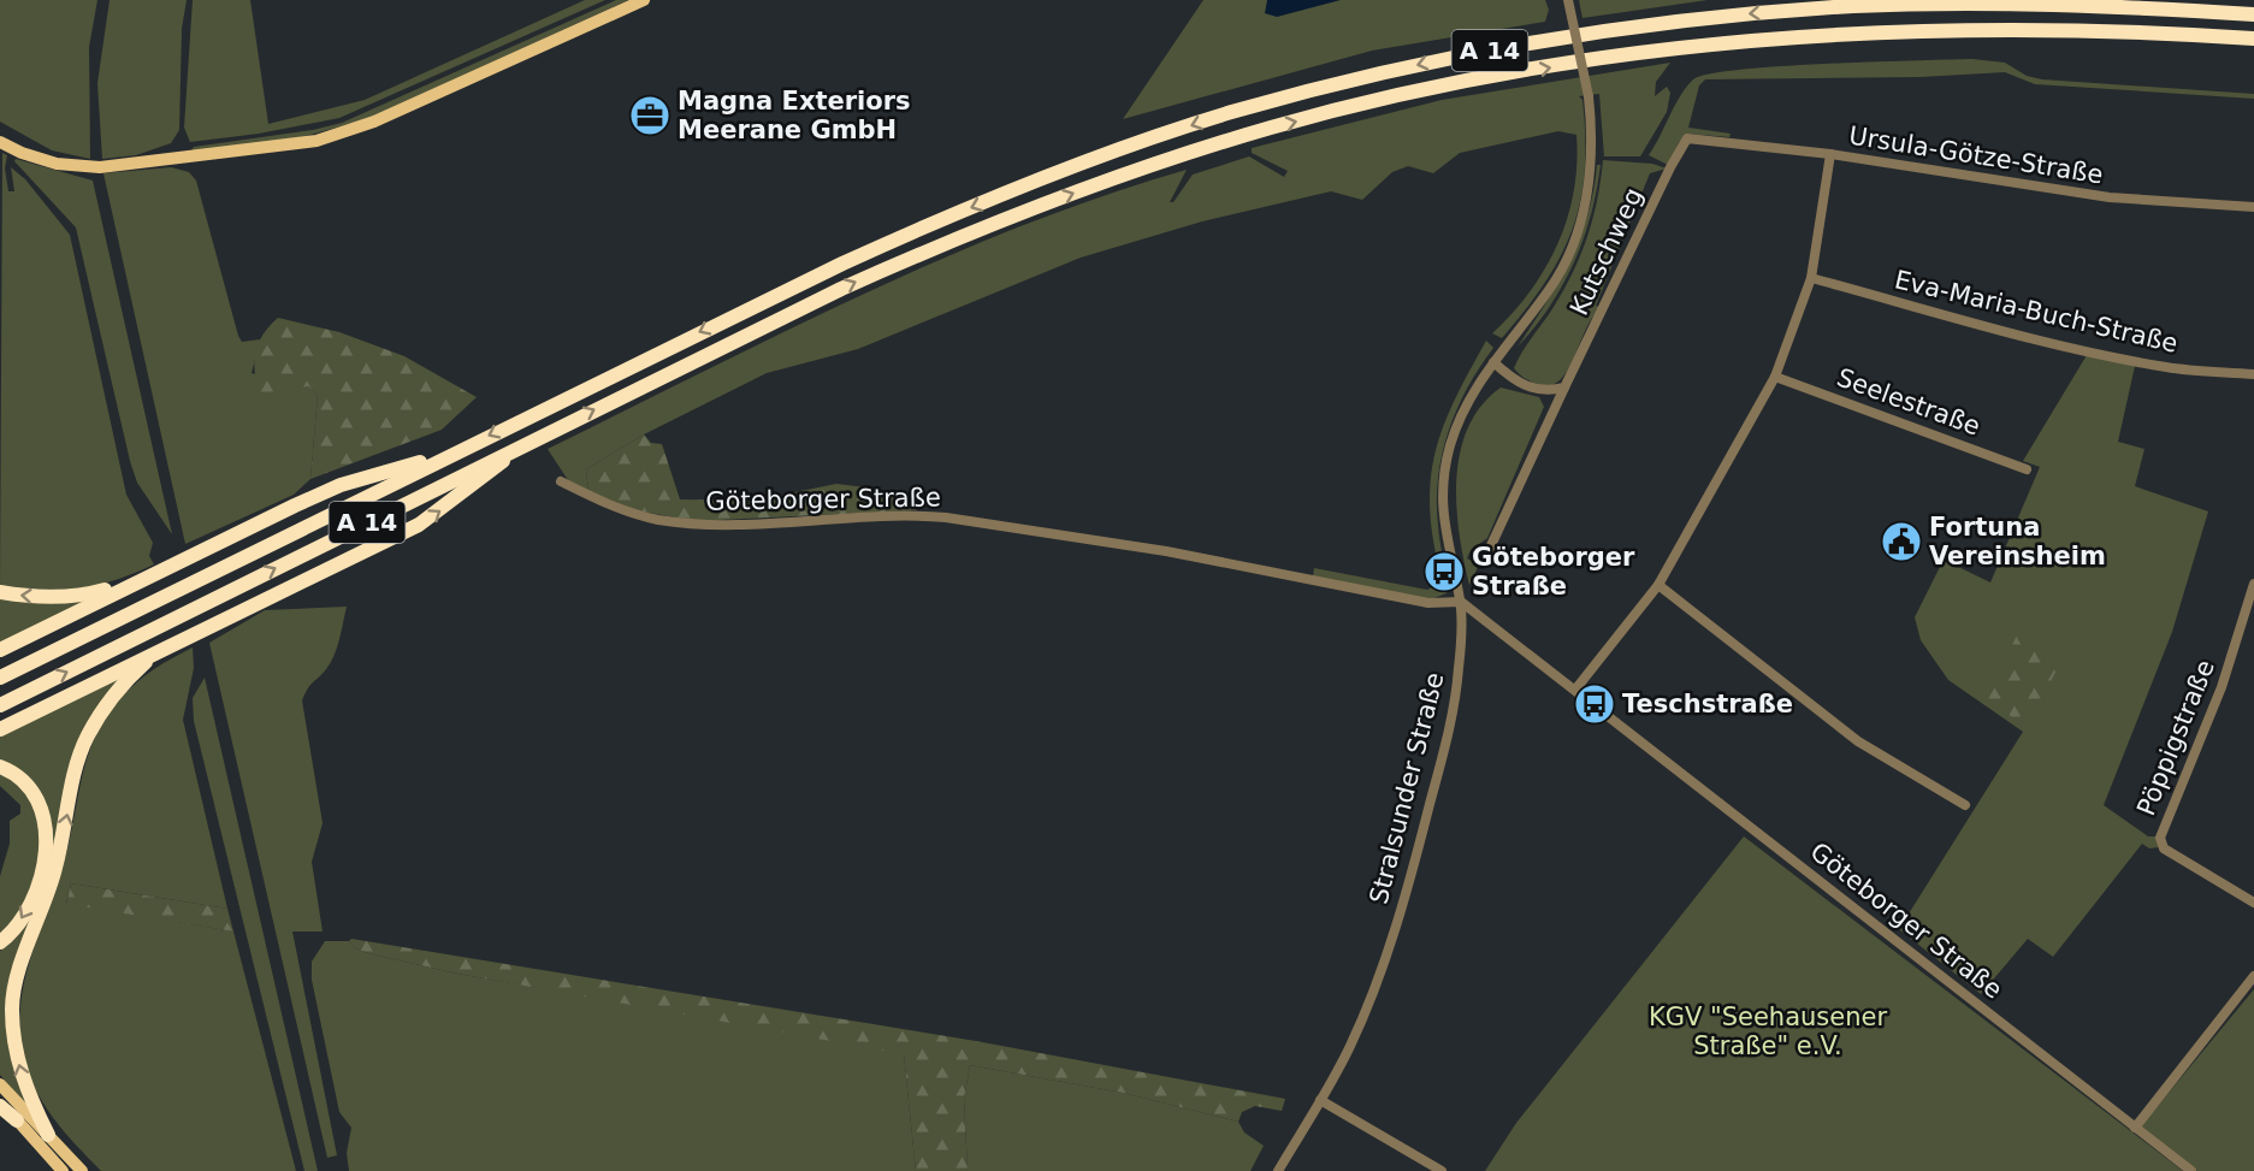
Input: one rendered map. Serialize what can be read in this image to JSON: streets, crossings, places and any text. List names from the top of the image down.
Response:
{
  "streets": {
    "highway": ["A 14"],
    "street": [
      "Ursula-Götze-Straße",
      "Kutschweg",
      "Eva-Maria-Buch-Straße",
      "Seelestraße",
      "Göteborger Straße",
      "Pöppigstraße",
      "Stralsunder Straße"
    ]
  },
  "crossings": [
    ["Ursula-Götze-Straße", "Kutschweg"],
    ["Göteborger Straße", "Stralsunder Straße"]
  ],
  "parks": ["KGV \"Seehausener Straße\" e.V."],
  "places": {
    "office": ["Magna Exteriors Meerane GmbH"],
    "public building": ["Fortuna Vereinsheim"],
    "bus stop": ["Göteborger Straße", "Teschstraße"]
  }
}
